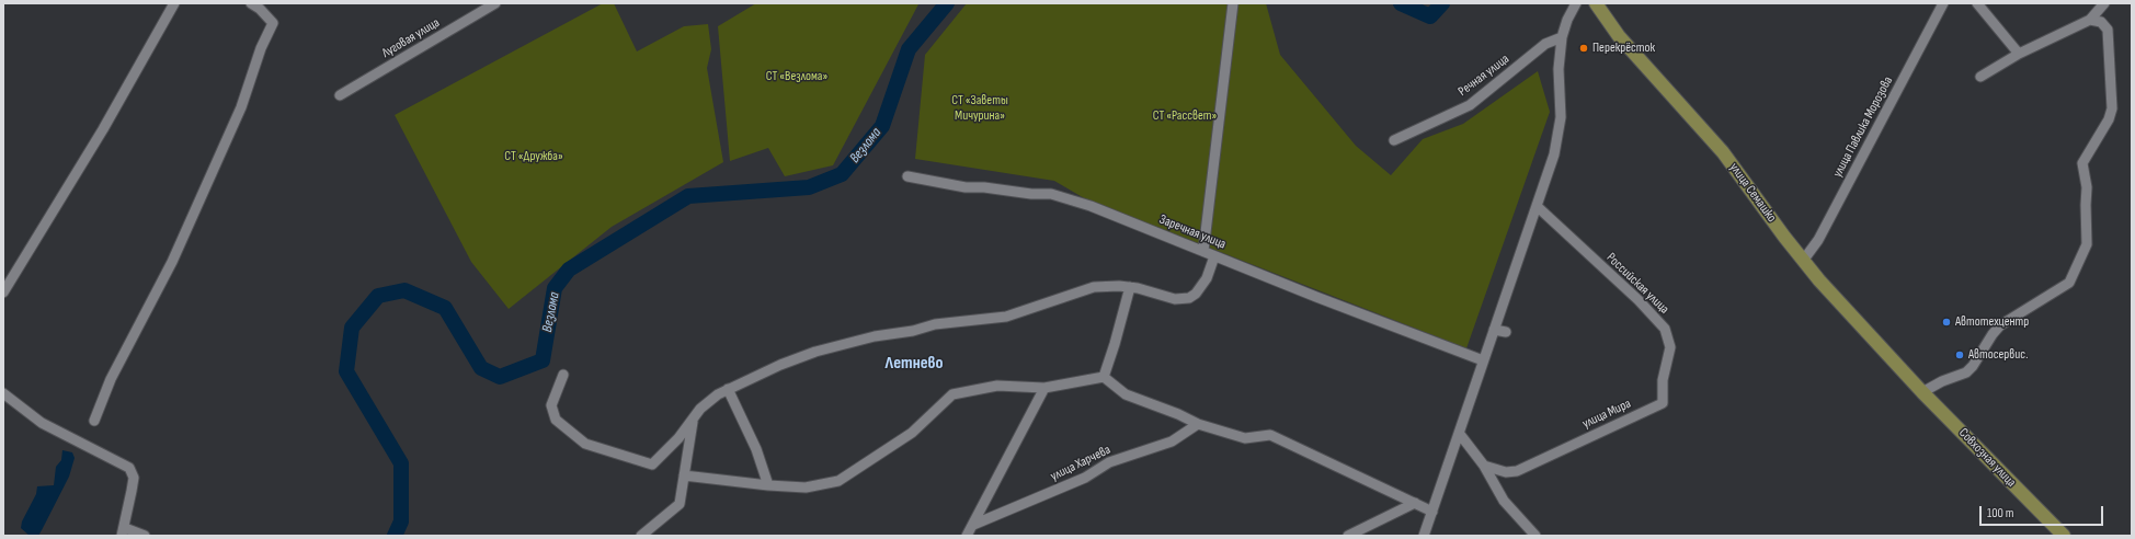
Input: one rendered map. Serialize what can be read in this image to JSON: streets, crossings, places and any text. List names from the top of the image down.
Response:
{
  "streets": {
    "main road": ["улица Семашко", "Совхозная улица"],
    "street": [
      "Луговая улица",
      "Речная улица",
      "улица Павлика Морозова",
      "Заречная улица",
      "Российская улица",
      "улица Мира",
      "улица Харчева"
    ]
  },
  "crossings": [
    ["улица Павлика Морозова", "улица Семашко"],
    ["улица Семашко", "Совхозная улица"],
    ["Российская улица", "улица Мира"]
  ],
  "districts": ["Летнево"],
  "water": ["Везлома"],
  "parks": [
    "СТ «Везлома»",
    "СТ «Заветы Мичурина»",
    "СТ «Рассвет»",
    "СТ «Дружба»"
  ],
  "places": ["Перекрёсток", "Автотехцентр", "Автосервис."],
  "scale_bar": "100 m"
}
